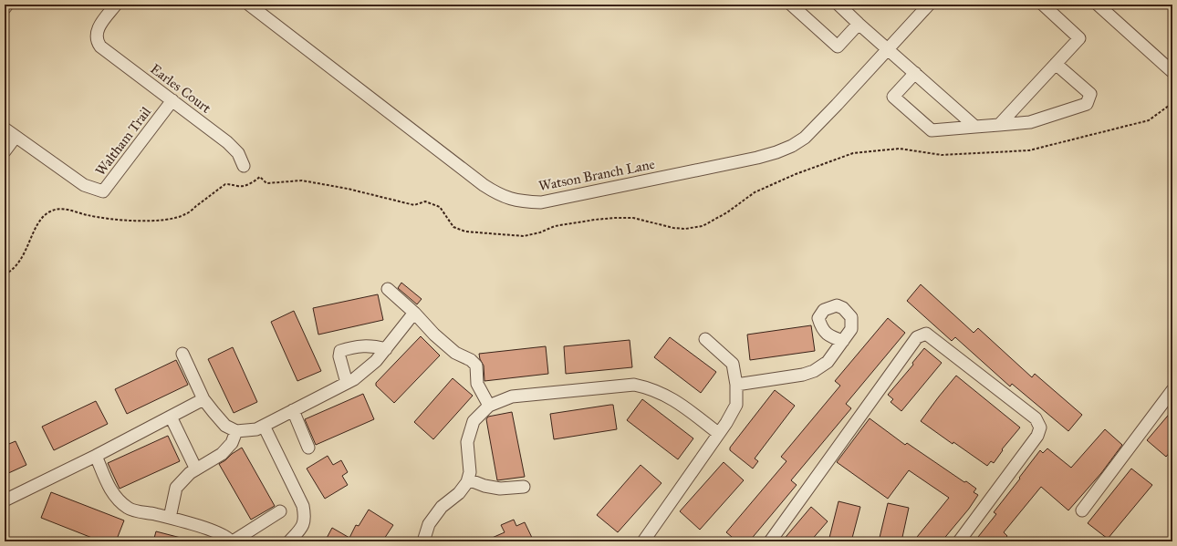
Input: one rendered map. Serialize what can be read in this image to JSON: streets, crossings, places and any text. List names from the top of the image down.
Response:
{
  "streets": {
    "street": ["Earles Court", "Waltham Trail", "Watson Branch Lane"]
  },
  "crossings": [
    ["Earles Court", "Waltham Trail"]
  ]
}
